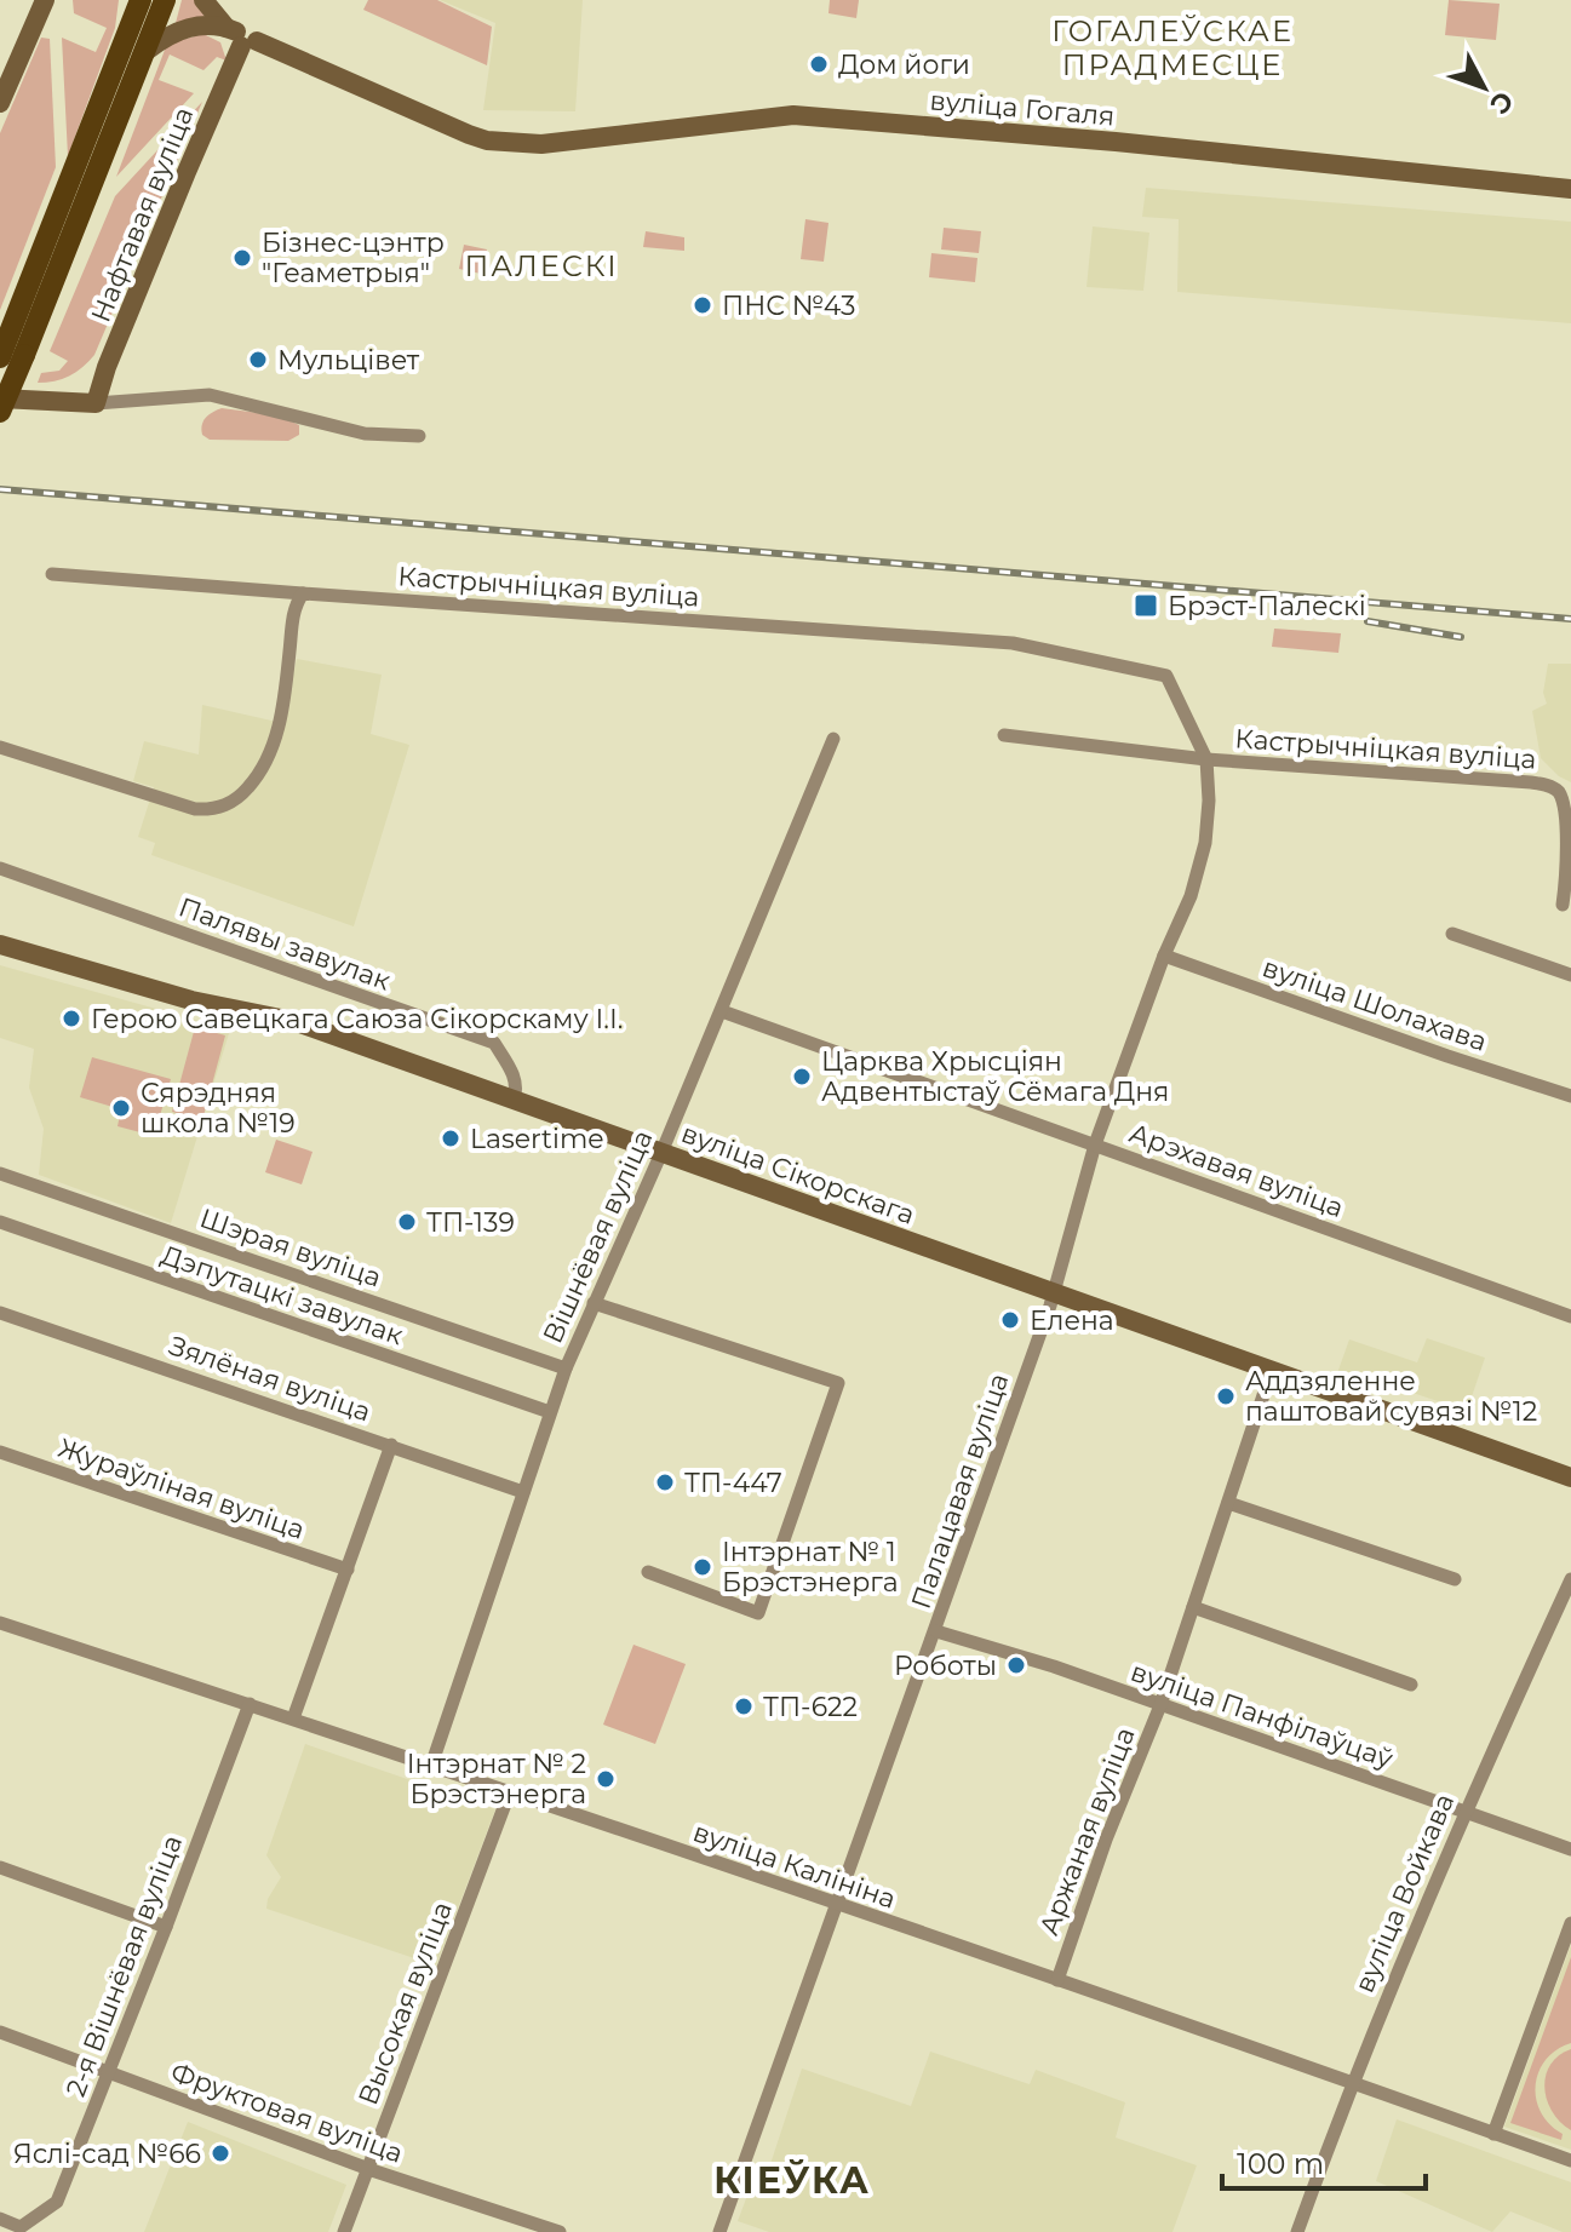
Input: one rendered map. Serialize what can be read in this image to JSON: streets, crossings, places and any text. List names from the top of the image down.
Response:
{
  "streets": {
    "street": [
      "вуліца Гогаля",
      "Нафтавая вуліца",
      "Кастрычніцкая вуліца",
      "Палявы завулак",
      "вуліца Шолахава",
      "Арэхавая вуліца",
      "вуліца Сікорскага",
      "Вішнёвая вуліца",
      "Шэрая вуліца",
      "Дэпутацкі завулак",
      "Зялёная вуліца",
      "Жураўліная вуліца",
      "Палацавая вуліца",
      "вуліца Панфілаўцаў",
      "Аржаная вуліца",
      "вуліца Калініна",
      "вуліца Войкава",
      "2-я Вішнёвая вуліца",
      "Высокая вуліца",
      "Фруктовая вуліца"
    ]
  },
  "crossings": [
    ["вуліца Гогаля", "Нафтавая вуліца"],
    ["Кастрычніцкая вуліца", "Палацавая вуліца"],
    ["Палявы завулак", "вуліца Сікорскага"],
    ["вуліца Шолахава", "Палацавая вуліца"],
    ["Арэхавая вуліца", "Вішнёвая вуліца"],
    ["Арэхавая вуліца", "Палацавая вуліца"],
    ["вуліца Сікорскага", "Вішнёвая вуліца"],
    ["вуліца Сікорскага", "Палацавая вуліца"],
    ["вуліца Сікорскага", "Аржаная вуліца"],
    ["Вішнёвая вуліца", "Шэрая вуліца"],
    ["Вішнёвая вуліца", "Дэпутацкі завулак"],
    ["Вішнёвая вуліца", "Зялёная вуліца"],
    ["Вішнёвая вуліца", "вуліца Калініна"],
    ["Палацавая вуліца", "вуліца Панфілаўцаў"],
    ["Палацавая вуліца", "вуліца Калініна"],
    ["вуліца Панфілаўцаў", "Аржаная вуліца"],
    ["вуліца Панфілаўцаў", "вуліца Войкава"],
    ["Аржаная вуліца", "вуліца Калініна"],
    ["вуліца Калініна", "вуліца Войкава"],
    ["вуліца Калініна", "2-я Вішнёвая вуліца"],
    ["вуліца Калініна", "Высокая вуліца"],
    ["2-я Вішнёвая вуліца", "Фруктовая вуліца"],
    ["Высокая вуліца", "Фруктовая вуліца"]
  ],
  "districts": ["ГОГАЛЕЎСКАЕ ПРАДМЕСЦЕ", "ПАЛЕСКІ", "КІЕЎКА"],
  "places": {
    "other": [
      "Дом йоги",
      "Бізнес-цэнтр \"Геаметрыя\"",
      "ПНС №43",
      "Мульцівет",
      "Герою Савецкага Саюза Сікорскаму І.І.",
      "Царква Хрысціян Адвентыстаў Сёмага Дня",
      "Сярэдняя школа №19",
      "Lasertime",
      "ТП-139",
      "Елена",
      "Аддзяленне паштовай сувязі №12",
      "ТП-447",
      "Інтэрнат № 1 Брэстэнерга",
      "Роботы",
      "ТП-622",
      "Інтэрнат № 2 Брэстэнерга",
      "Яслі-сад №66"
    ],
    "transit": ["Брэст-Палескі"]
  },
  "scale_bar": "100 m",
  "north": "bottom right"
}
